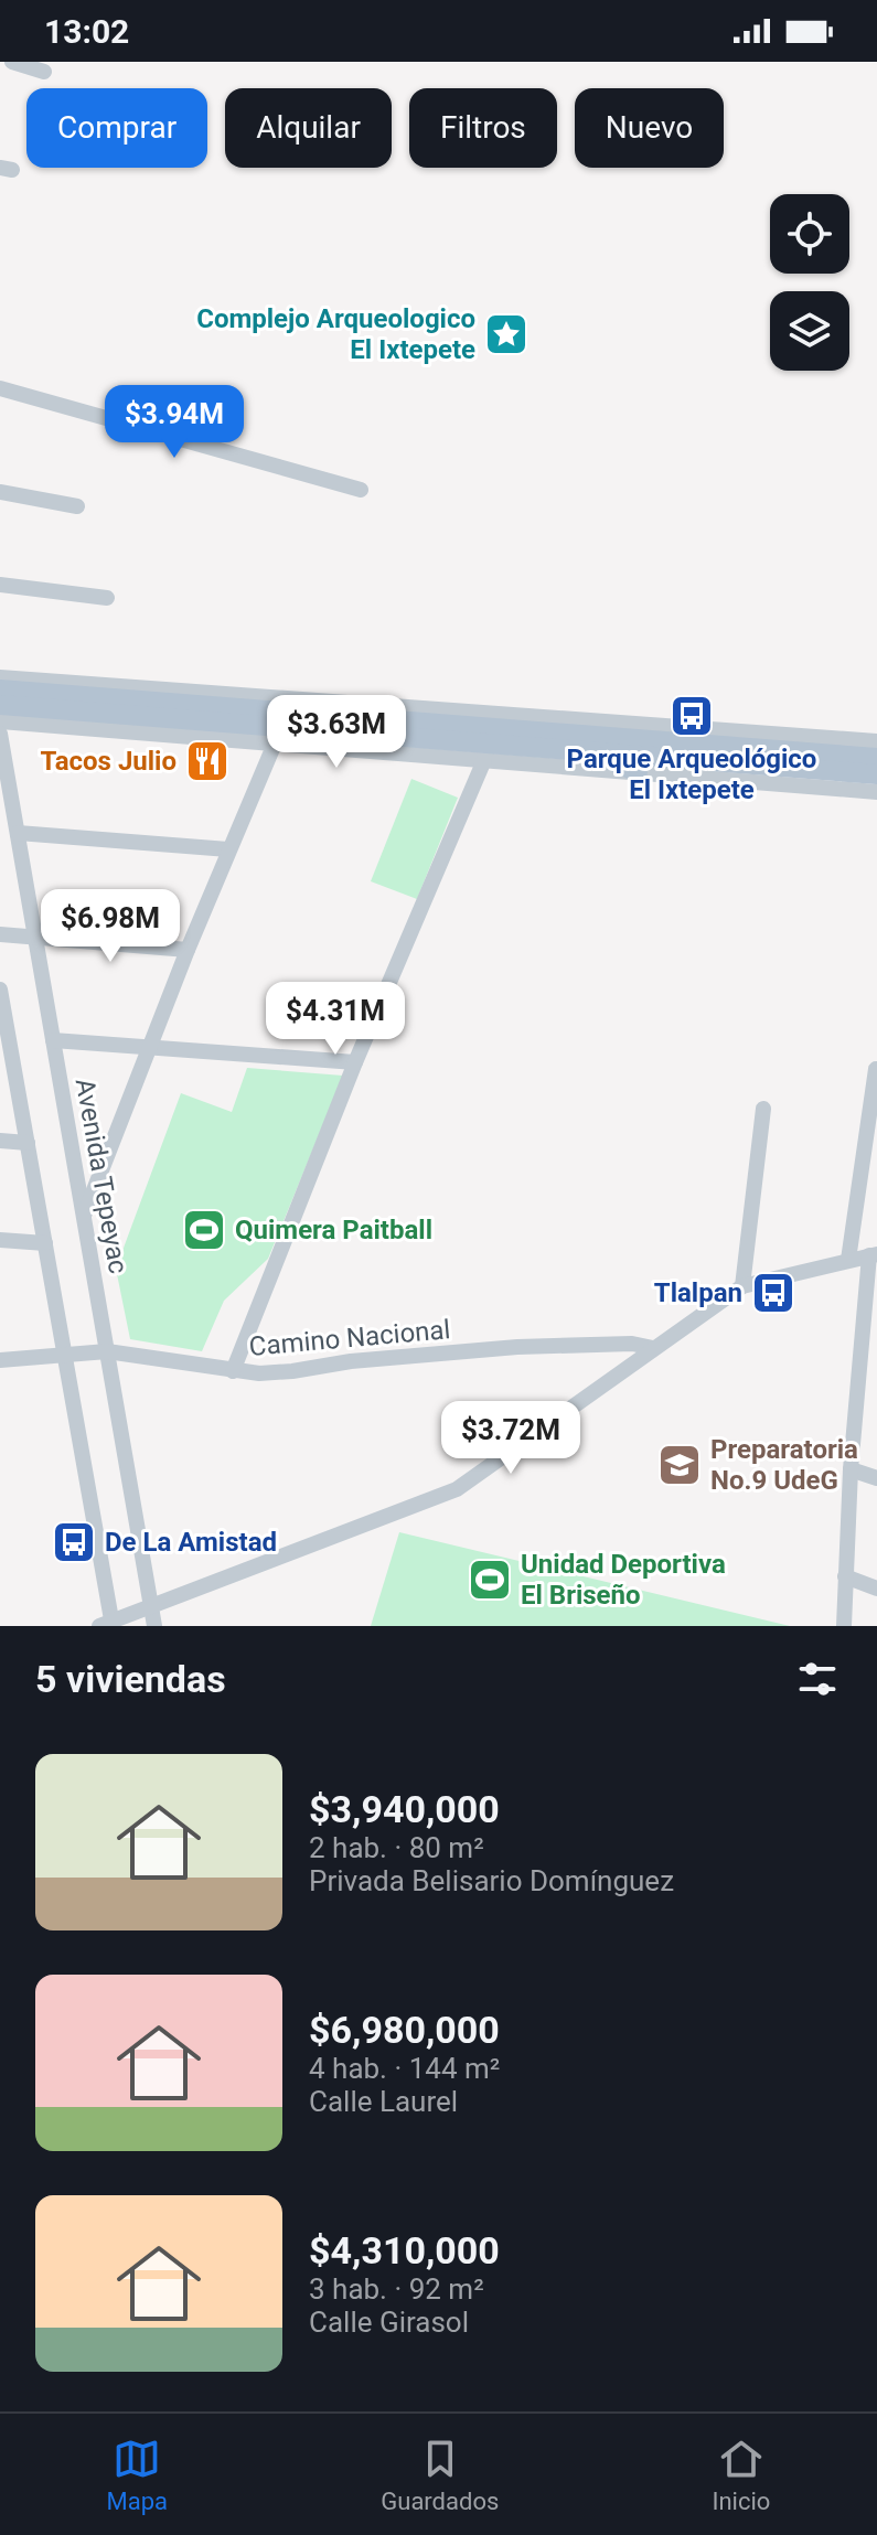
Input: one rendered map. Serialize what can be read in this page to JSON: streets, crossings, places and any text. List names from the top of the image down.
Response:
{
  "streets": {
    "street": ["Avenida Tepeyac", "Camino Nacional"]
  },
  "crossings": [
    ["Avenida Tepeyac", "Camino Nacional"]
  ],
  "places": {
    "place": ["Complejo Arqueologico El Ixtepete"],
    "bus stop": ["Parque Arqueológico El Ixtepete", "Tlalpan", "De La Amistad"],
    "restaurant": ["Tacos Julio"],
    "sports": ["Quimera Paitball", "Unidad Deportiva El Briseño"],
    "school or university": ["Preparatoria No.9 UdeG"]
  },
  "page": {
    "status": "13:02",
    "chip": [
      "Comprar",
      "Alquilar",
      "Filtros",
      "Nuevo"
    ],
    "price": [
      "$3.94M",
      "$3.63M",
      "$6.98M",
      "$4.31M",
      "$3.72M"
    ],
    "heading": "5 viviendas",
    "list": [
      {
        "name": "$3,940,000",
        "note": "2 hab. · 80 m² · Privada Belisario Domínguez"
      },
      {
        "name": "$6,980,000",
        "note": "4 hab. · 144 m² · Calle Laurel"
      },
      {
        "name": "$4,310,000",
        "note": "3 hab. · 92 m² · Calle Girasol"
      }
    ],
    "tabs": ["Mapa", "Guardados", "Inicio"]
  }
}
